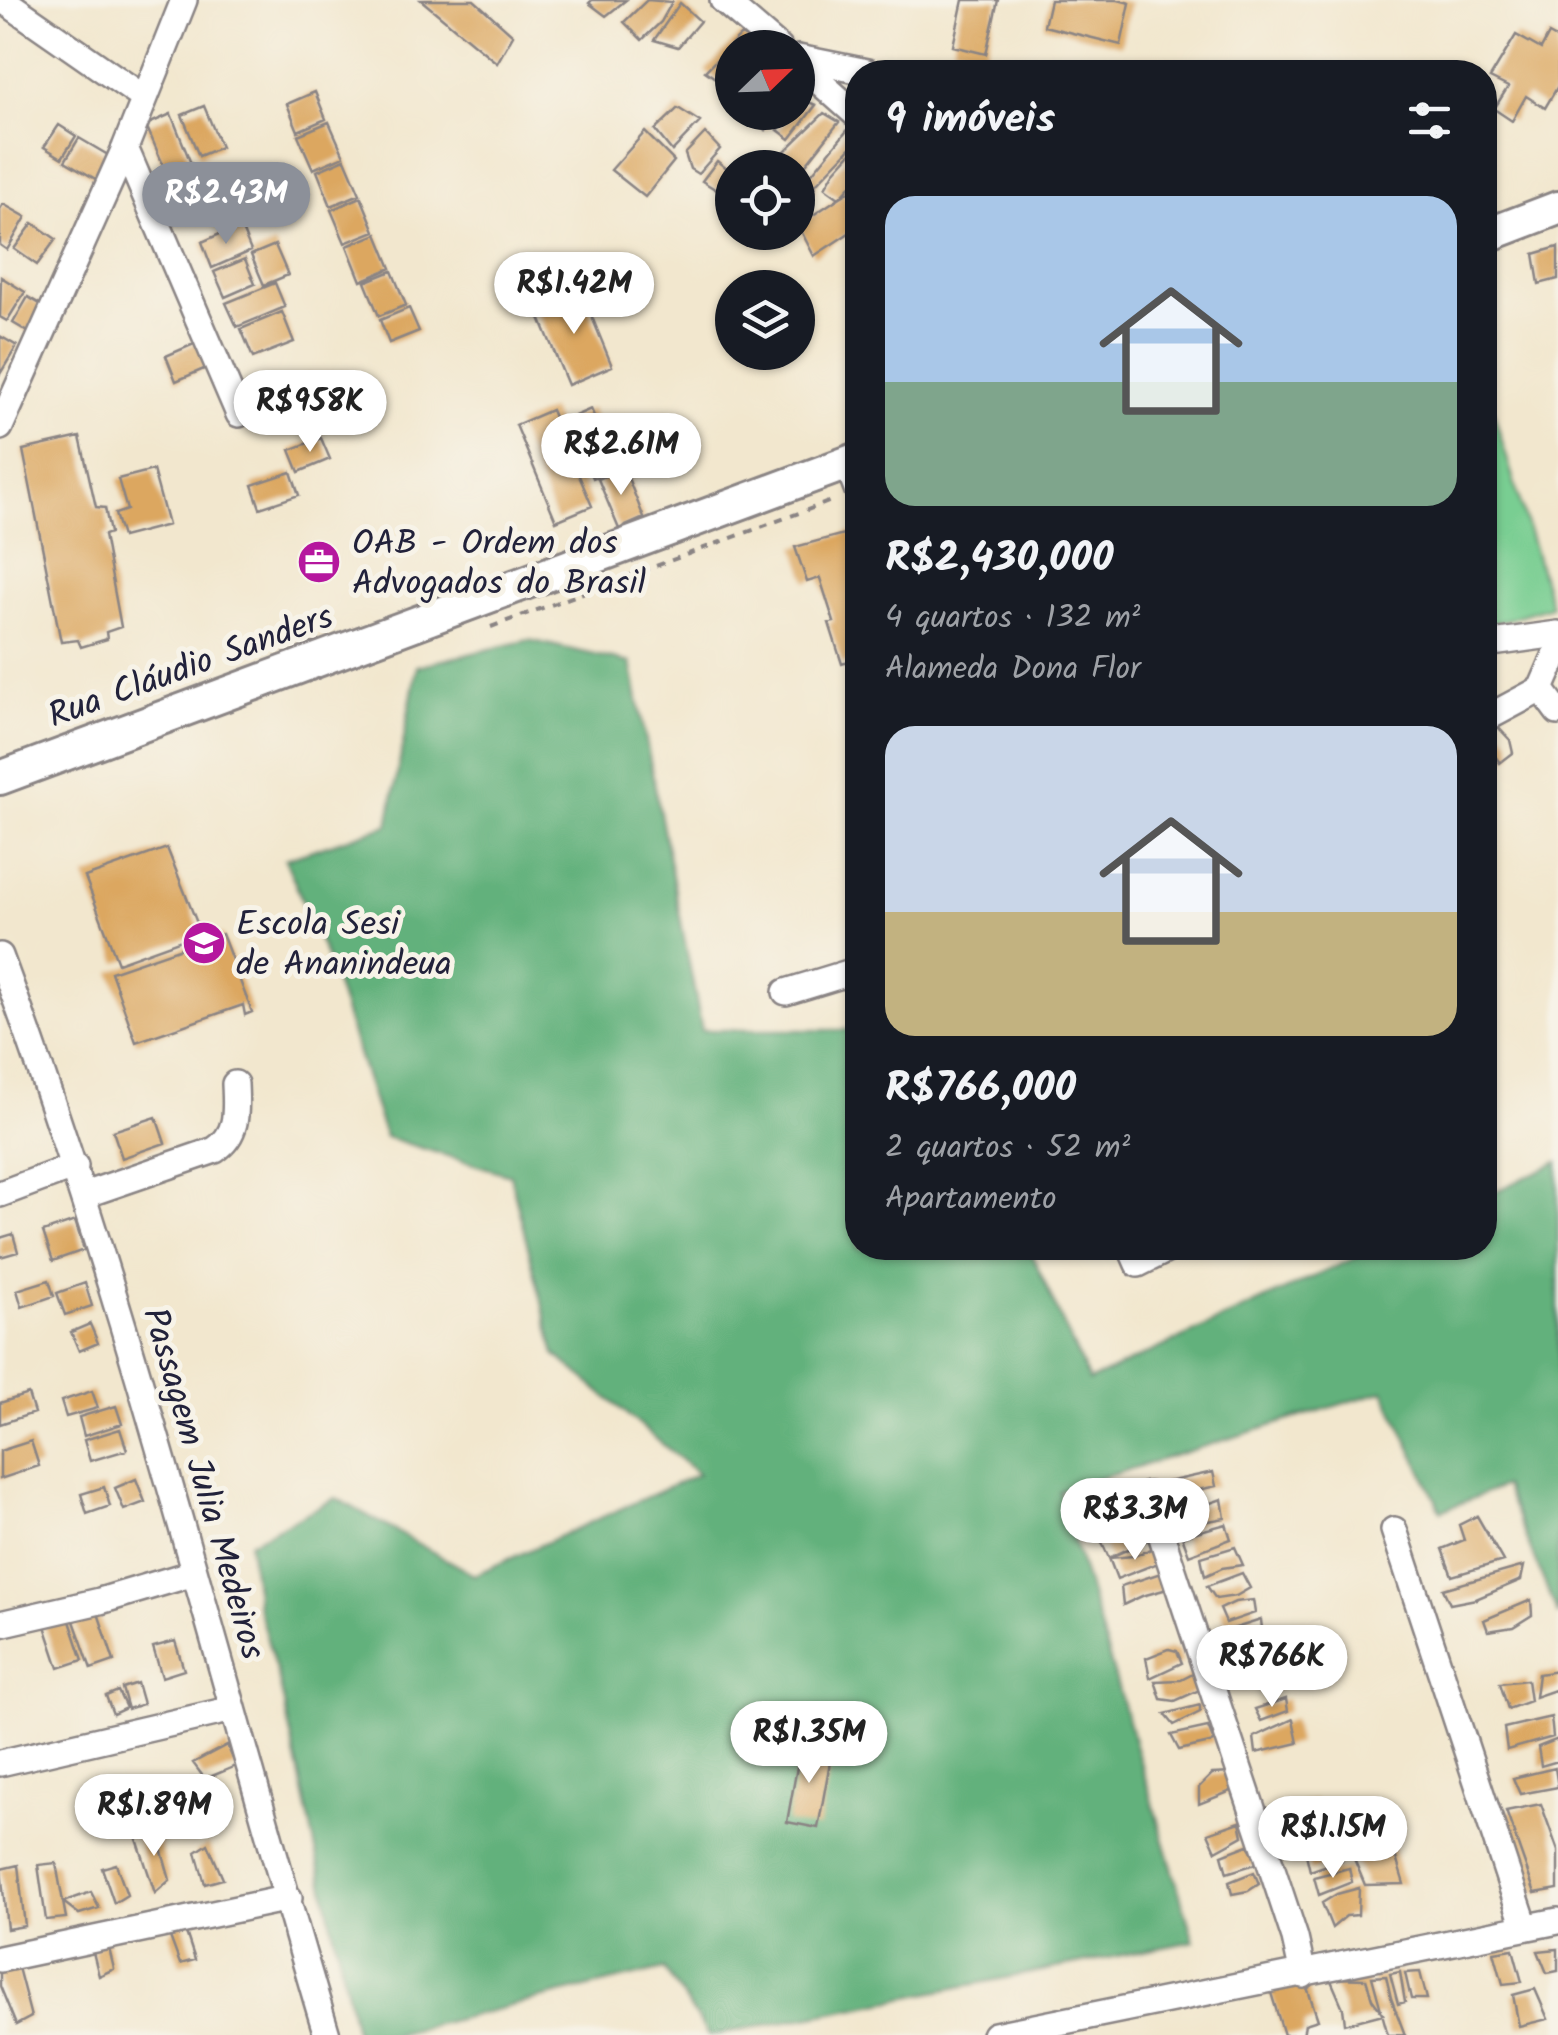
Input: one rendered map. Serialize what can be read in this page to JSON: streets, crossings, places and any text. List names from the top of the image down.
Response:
{
  "streets": {
    "main road": ["Rua Cláudio Sanders"],
    "street": ["Passagem Julia Medeiros"]
  },
  "places": {
    "office": ["OAB - Ordem dos Advogados do Brasil"],
    "school or university": ["Escola Sesi de Ananindeua"]
  },
  "north": "top right",
  "page": {
    "heading": "9 imóveis",
    "price": [
      "R$2.43M",
      "R$1.42M",
      "R$958K",
      "R$2.61M",
      "R$3.3M",
      "R$766K",
      "R$1.35M",
      "R$1.89M",
      "R$1.15M"
    ],
    "list": [
      {
        "name": "R$2,430,000",
        "note": "4 quartos · 132 m² · Alameda Dona Flor"
      },
      {
        "name": "R$766,000",
        "note": "2 quartos · 52 m² · Apartamento"
      }
    ]
  }
}
